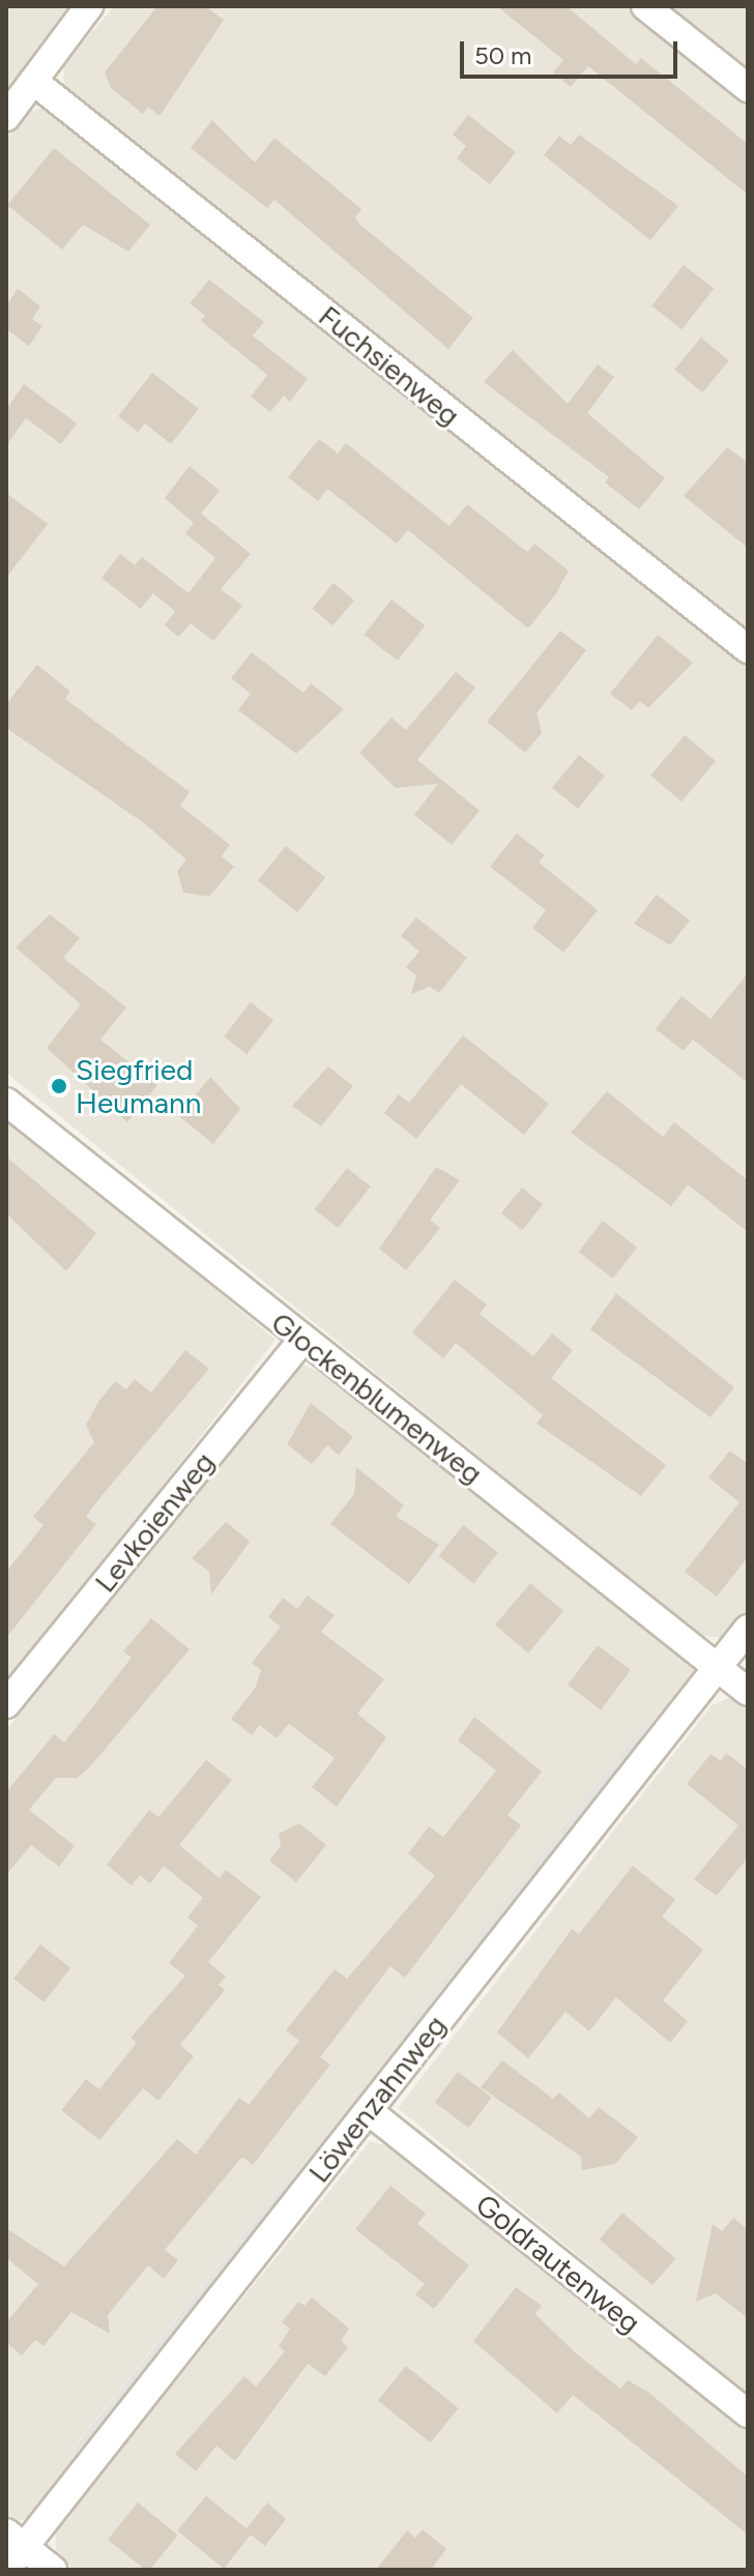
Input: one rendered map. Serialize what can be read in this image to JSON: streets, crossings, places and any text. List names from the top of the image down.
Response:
{
  "streets": {
    "street": [
      "Fuchsienweg",
      "Glockenblumenweg",
      "Levkoienweg",
      "Löwenzahnweg",
      "Goldrautenweg"
    ]
  },
  "crossings": [
    ["Glockenblumenweg", "Levkoienweg"],
    ["Glockenblumenweg", "Löwenzahnweg"],
    ["Löwenzahnweg", "Goldrautenweg"]
  ],
  "places": ["Siegfried Heumann"],
  "scale_bar": "50 m"
}
